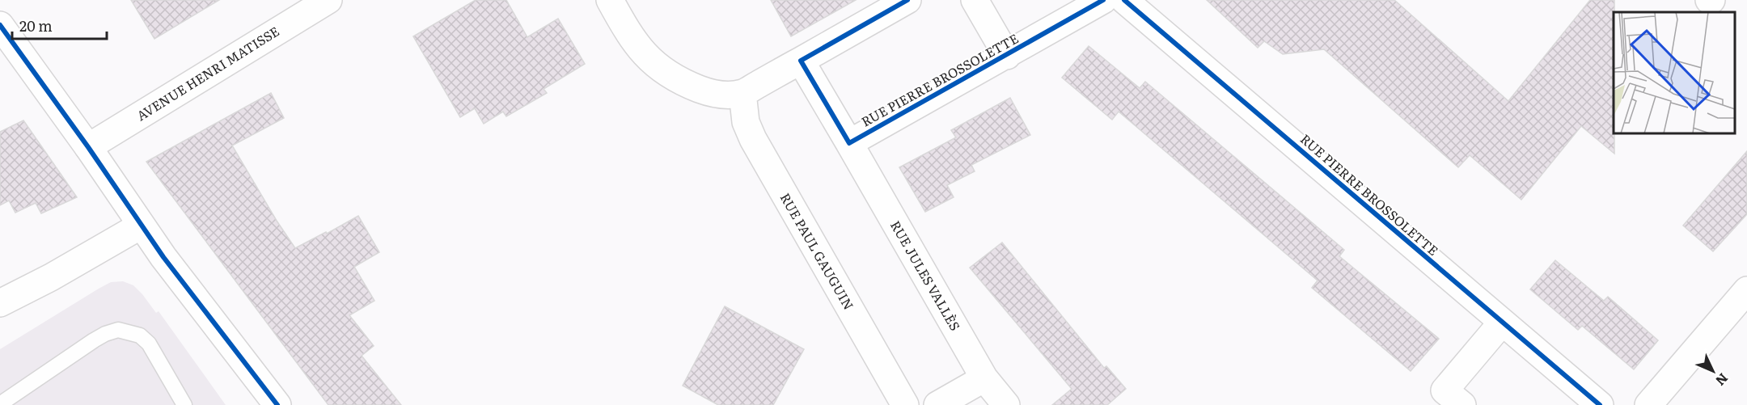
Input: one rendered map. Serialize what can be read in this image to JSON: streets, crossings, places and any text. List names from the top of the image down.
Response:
{
  "streets": {
    "street": [
      "AVENUE HENRI MATISSE",
      "RUE PIERRE BROSSOLETTE",
      "RUE PAUL GAUGUIN",
      "RUE JULES VALLÈS"
    ]
  },
  "crossings": [
    ["RUE PIERRE BROSSOLETTE", "RUE JULES VALLÈS"]
  ],
  "scale_bar": "20 m",
  "north": "bottom right"
}
